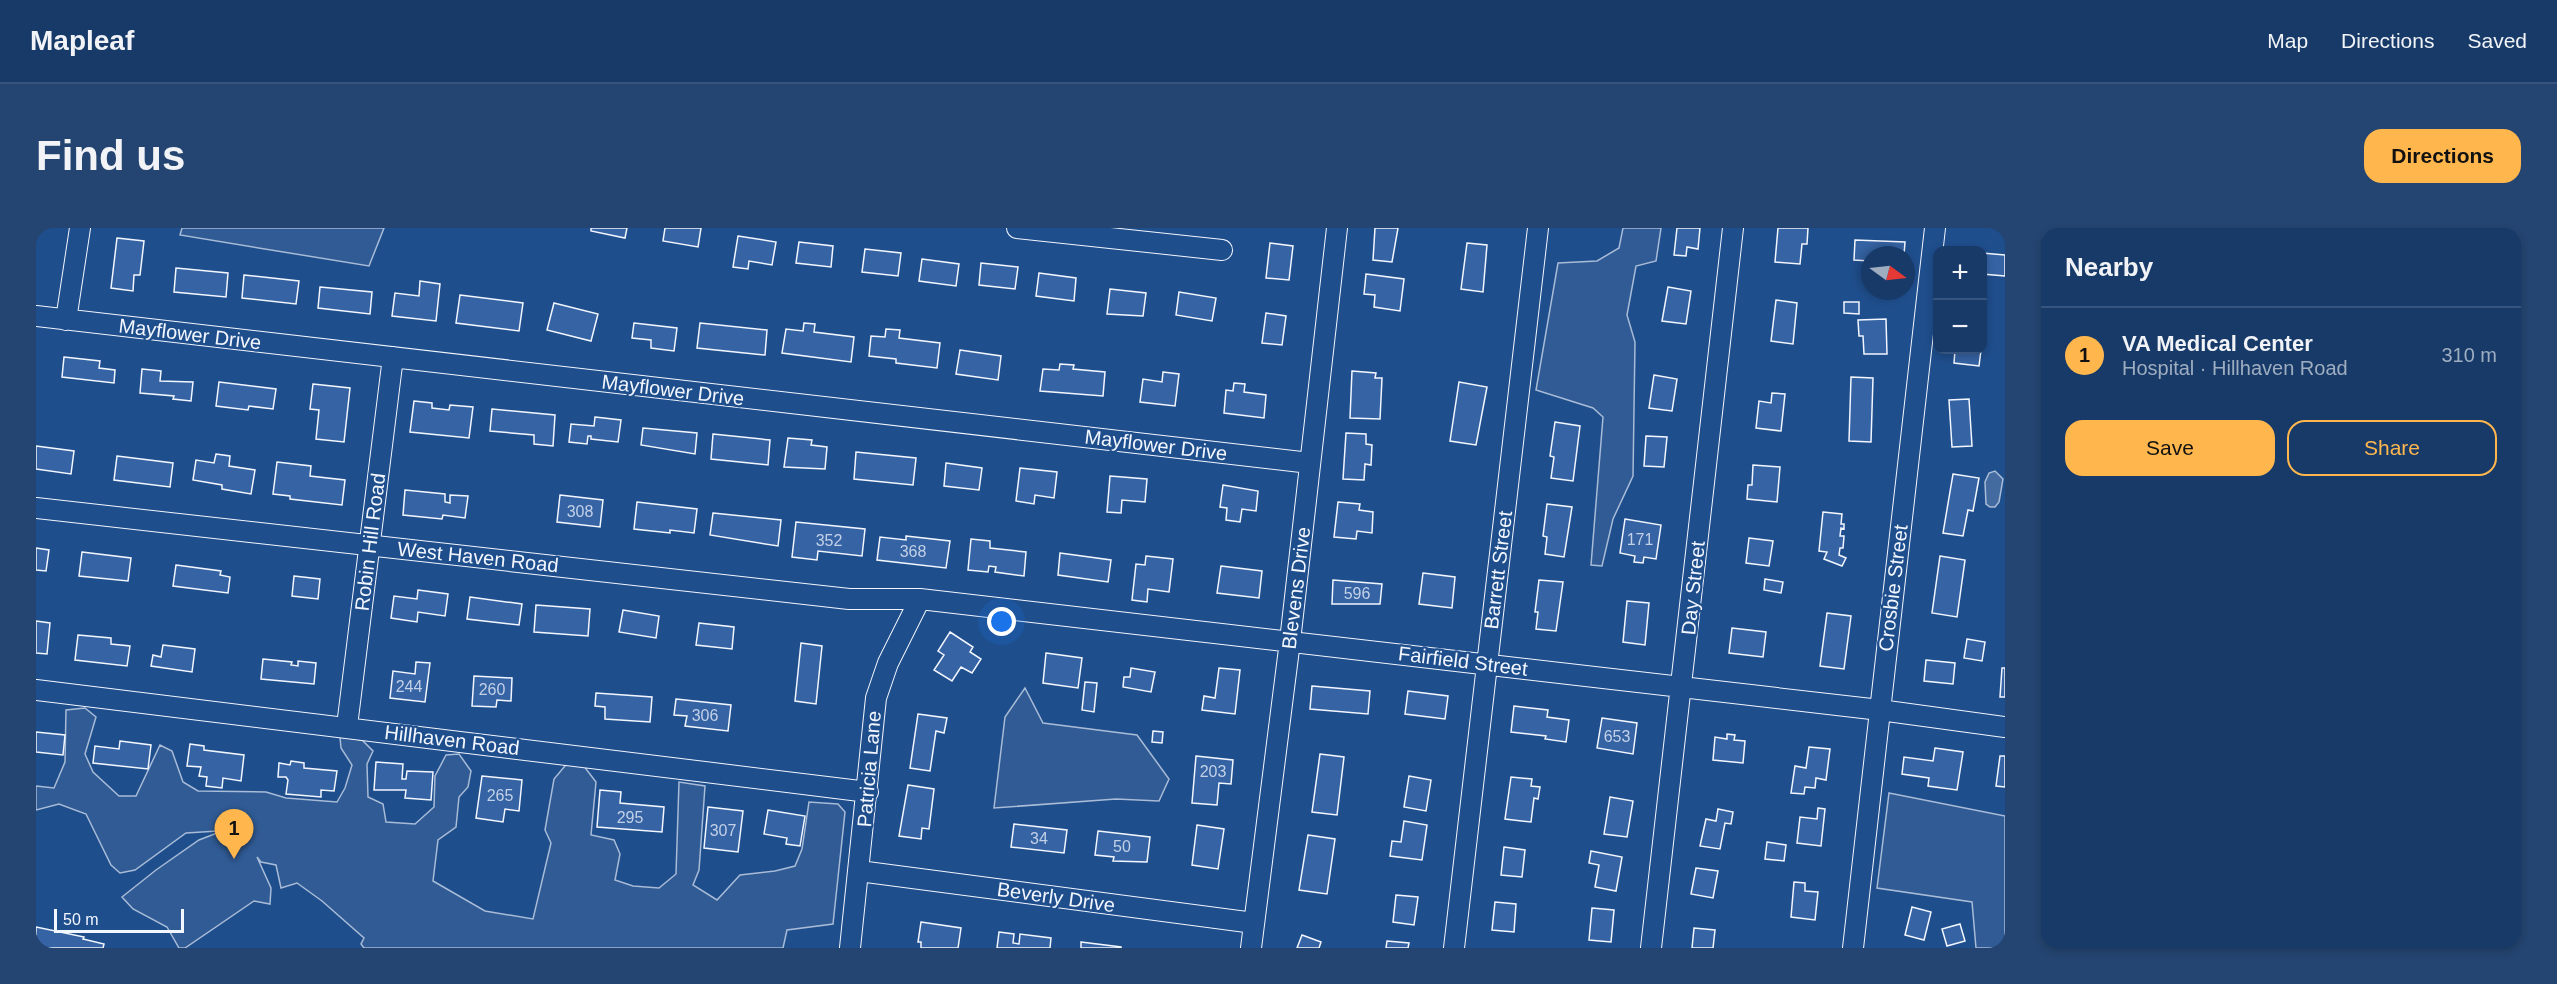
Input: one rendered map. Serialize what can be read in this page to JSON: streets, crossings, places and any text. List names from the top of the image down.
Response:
{
  "streets": {
    "street": [
      "Mayflower Drive",
      "Robin Hill Road",
      "West Haven Road",
      "Barrett Street",
      "Blevens Drive",
      "Day Street",
      "Crosbie Street",
      "Fairfield Street",
      "Hillhaven Road",
      "Patricia Lane",
      "Beverly Drive"
    ]
  },
  "crossings": [
    ["Mayflower Drive", "Robin Hill Road"],
    ["Mayflower Drive", "Blevens Drive"],
    ["Robin Hill Road", "West Haven Road"],
    ["Robin Hill Road", "Hillhaven Road"],
    ["West Haven Road", "Fairfield Street"],
    ["West Haven Road", "Patricia Lane"],
    ["Barrett Street", "Fairfield Street"],
    ["Blevens Drive", "Fairfield Street"],
    ["Blevens Drive", "Beverly Drive"],
    ["Day Street", "Fairfield Street"],
    ["Crosbie Street", "Fairfield Street"],
    ["Fairfield Street", "Patricia Lane"],
    ["Hillhaven Road", "Patricia Lane"],
    ["Patricia Lane", "Beverly Drive"]
  ],
  "house_numbers": [
    "308",
    "171",
    "352",
    "368",
    "596",
    "244",
    "260",
    "306",
    "653",
    "203",
    "265",
    "295",
    "307",
    "34",
    "50"
  ],
  "scale_bar": "50 m",
  "north": "right",
  "page": {
    "header": "Mapleaf",
    "nav": ["Map", "Directions", "Saved"],
    "buttons": [
      "Directions",
      ["Save", "Share"]
    ],
    "title": "Find us",
    "heading": "Nearby",
    "map_buttons": ["+", "−"],
    "list": [
      {
        "mark": "1",
        "name": "VA Medical Center",
        "note": "Hospital · Hillhaven Road",
        "value": "310 m"
      }
    ],
    "pins": "1",
    "scale": "50 m"
  }
}
